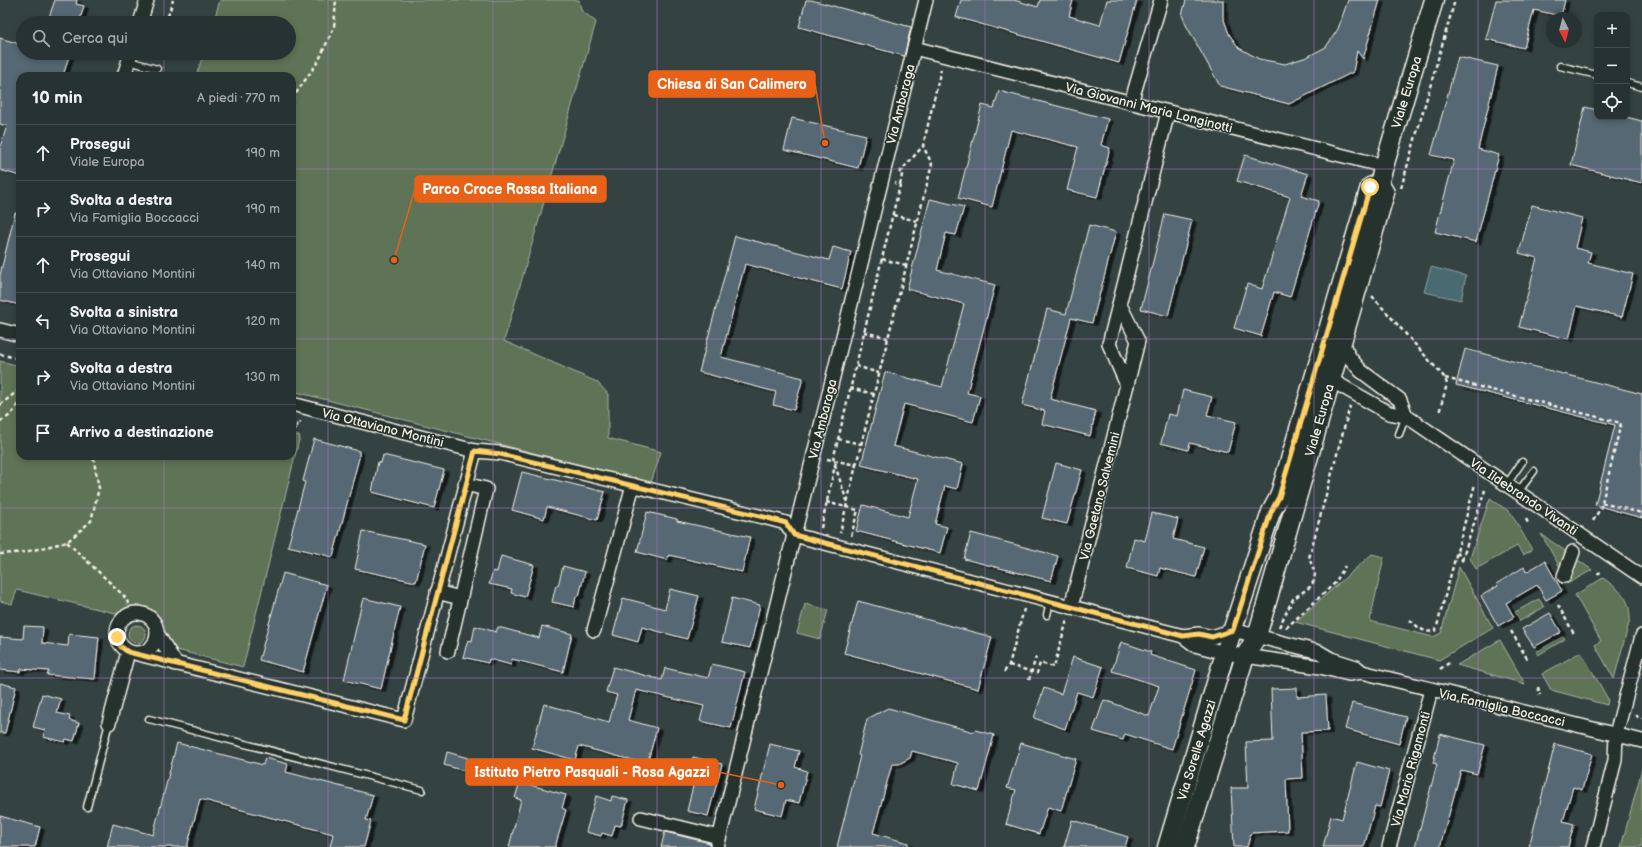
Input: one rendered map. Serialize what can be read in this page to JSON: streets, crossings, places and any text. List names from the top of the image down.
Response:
{
  "streets": {
    "street": [
      "Viale Europa",
      "Via Ambaraga",
      "Via Giovanni Maria Longinotti",
      "Via Ottaviano Montini",
      "Via Gaetano Salvemini",
      "Via Ildebrando Vivanti",
      "Via Famiglia Boccacci",
      "Via Sorelle Agazzi",
      "Via Mario Rigamonti"
    ]
  },
  "crossings": [
    ["Viale Europa", "Via Giovanni Maria Longinotti"],
    ["Viale Europa", "Via Ildebrando Vivanti"],
    ["Viale Europa", "Via Famiglia Boccacci"],
    ["Viale Europa", "Via Sorelle Agazzi"],
    ["Via Ambaraga", "Via Giovanni Maria Longinotti"],
    ["Via Ambaraga", "Via Ottaviano Montini"],
    ["Via Ambaraga", "Via Famiglia Boccacci"],
    ["Via Ottaviano Montini", "Via Famiglia Boccacci"],
    ["Via Gaetano Salvemini", "Via Famiglia Boccacci"],
    ["Via Famiglia Boccacci", "Via Sorelle Agazzi"],
    ["Via Famiglia Boccacci", "Via Mario Rigamonti"]
  ],
  "places": ["Chiesa di San Calimero", "Parco Croce Rossa Italiana", "Istituto Pietro Pasquali - Rosa Agazzi"],
  "north": "bottom",
  "page": {
    "map_buttons": ["+", "−"],
    "search": "Cerca qui",
    "heading": ["10 min", "A piedi · 770 m"],
    "list": [
      ["Prosegui", "Viale Europa", "190 m"],
      ["Svolta a destra", "Via Famiglia Boccacci", "190 m"],
      ["Prosegui", "Via Ottaviano Montini", "140 m"],
      ["Svolta a sinistra", "Via Ottaviano Montini", "120 m"],
      ["Svolta a destra", "Via Ottaviano Montini", "130 m"],
      "Arrivo a destinazione"
    ]
  }
}
